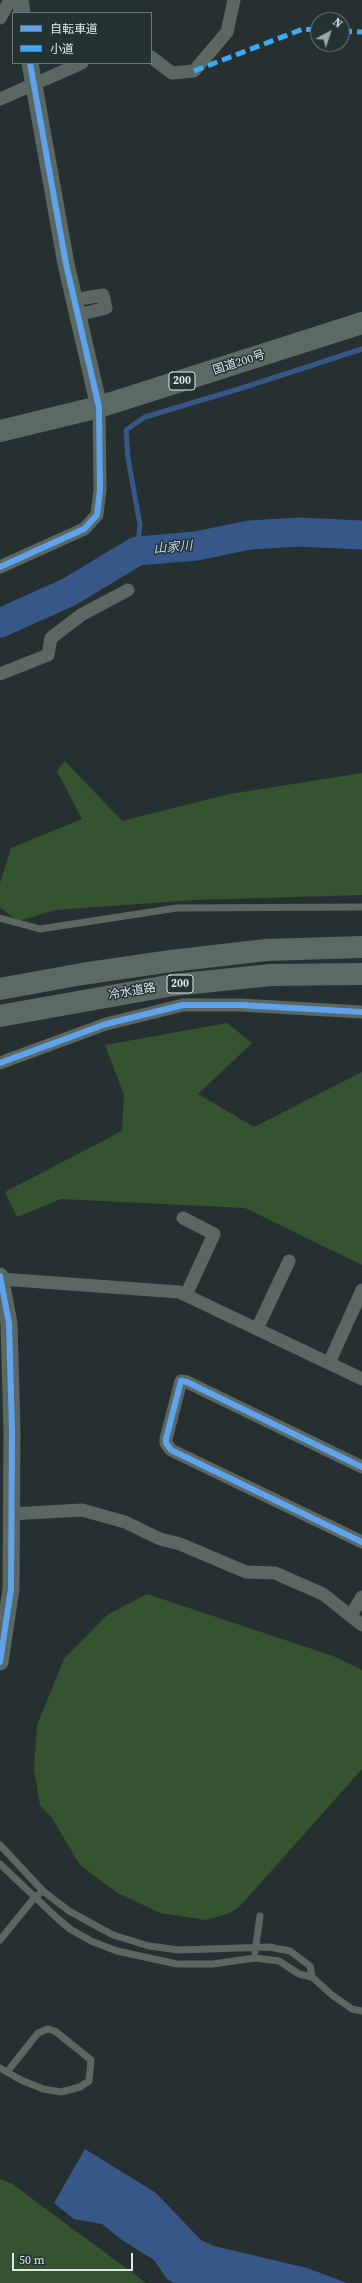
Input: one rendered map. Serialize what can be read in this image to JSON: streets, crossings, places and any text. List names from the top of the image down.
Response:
{
  "streets": {
    "highway": ["国道200号", "200", "冷水道路"]
  },
  "water": ["山家川"],
  "legend": ["自転車道", "小道"],
  "scale_bar": "50 m",
  "north": "top right"
}
